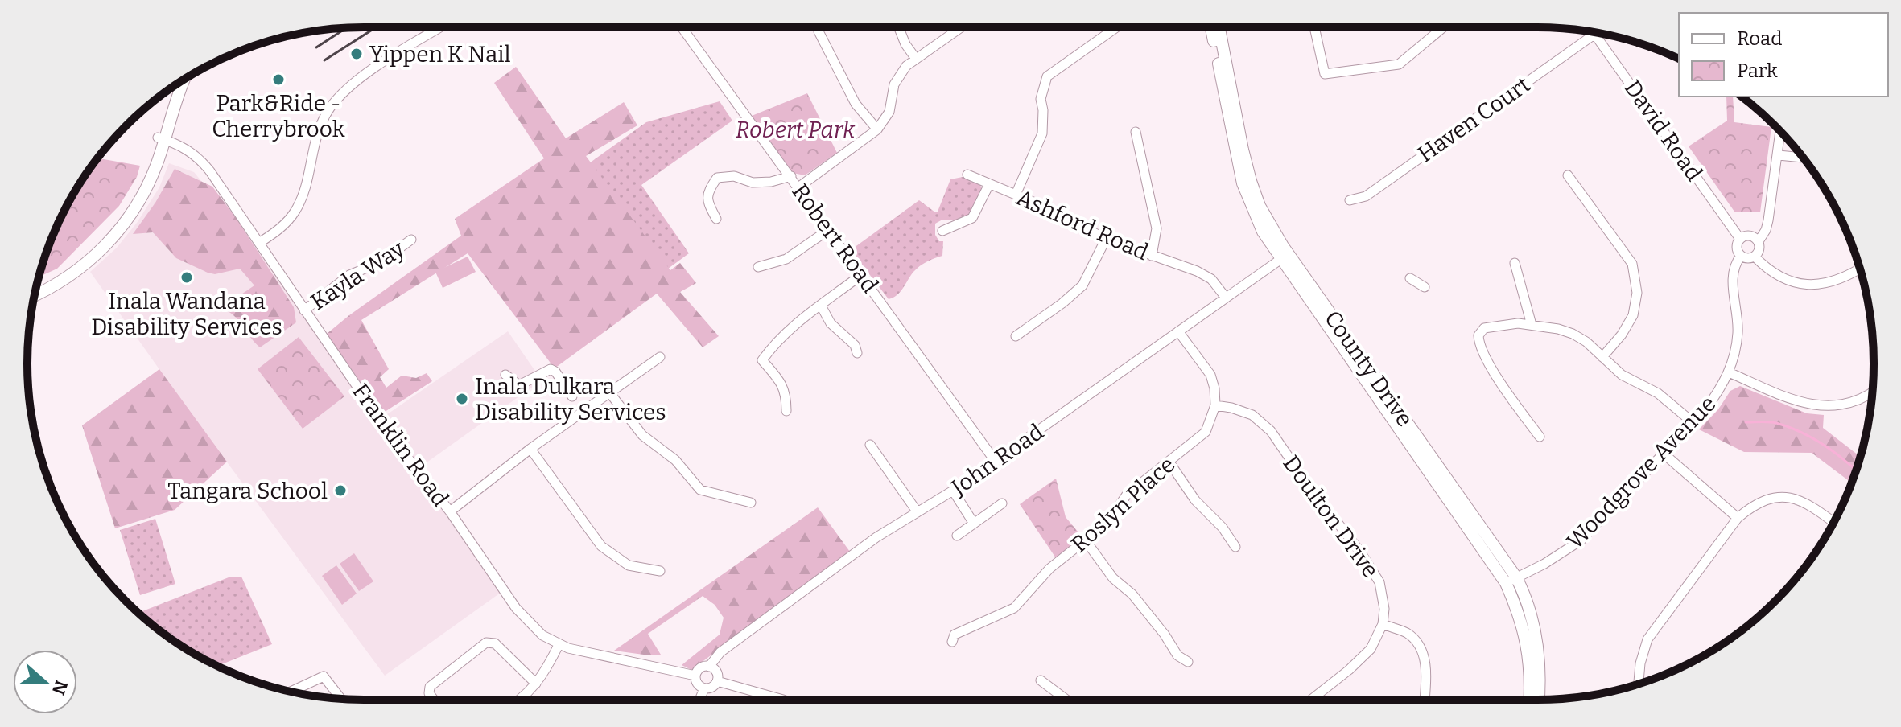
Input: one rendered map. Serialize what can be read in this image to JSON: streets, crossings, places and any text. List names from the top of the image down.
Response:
{
  "streets": {
    "main road": ["County Drive"],
    "street": [
      "Haven Court",
      "David Road",
      "Ashford Road",
      "Robert Road",
      "Kayla Way",
      "Franklin Road",
      "John Road",
      "Woodgrove Avenue",
      "Roslyn Place",
      "Doulton Drive"
    ]
  },
  "crossings": [
    ["Haven Court", "David Road"],
    ["David Road", "Woodgrove Avenue"],
    ["Ashford Road", "John Road"],
    ["Robert Road", "John Road"],
    ["Kayla Way", "Franklin Road"],
    ["County Drive", "John Road"],
    ["County Drive", "Woodgrove Avenue"],
    ["Franklin Road", "John Road"],
    ["Roslyn Place", "Doulton Drive"]
  ],
  "parks": ["Robert Park"],
  "places": [
    "Yippen K Nail",
    "Park&Ride - Cherrybrook",
    "Inala Wandana Disability Services",
    "Inala Dulkara Disability Services",
    "Tangara School"
  ],
  "legend": ["Road", "Park"],
  "north": "right"
}
